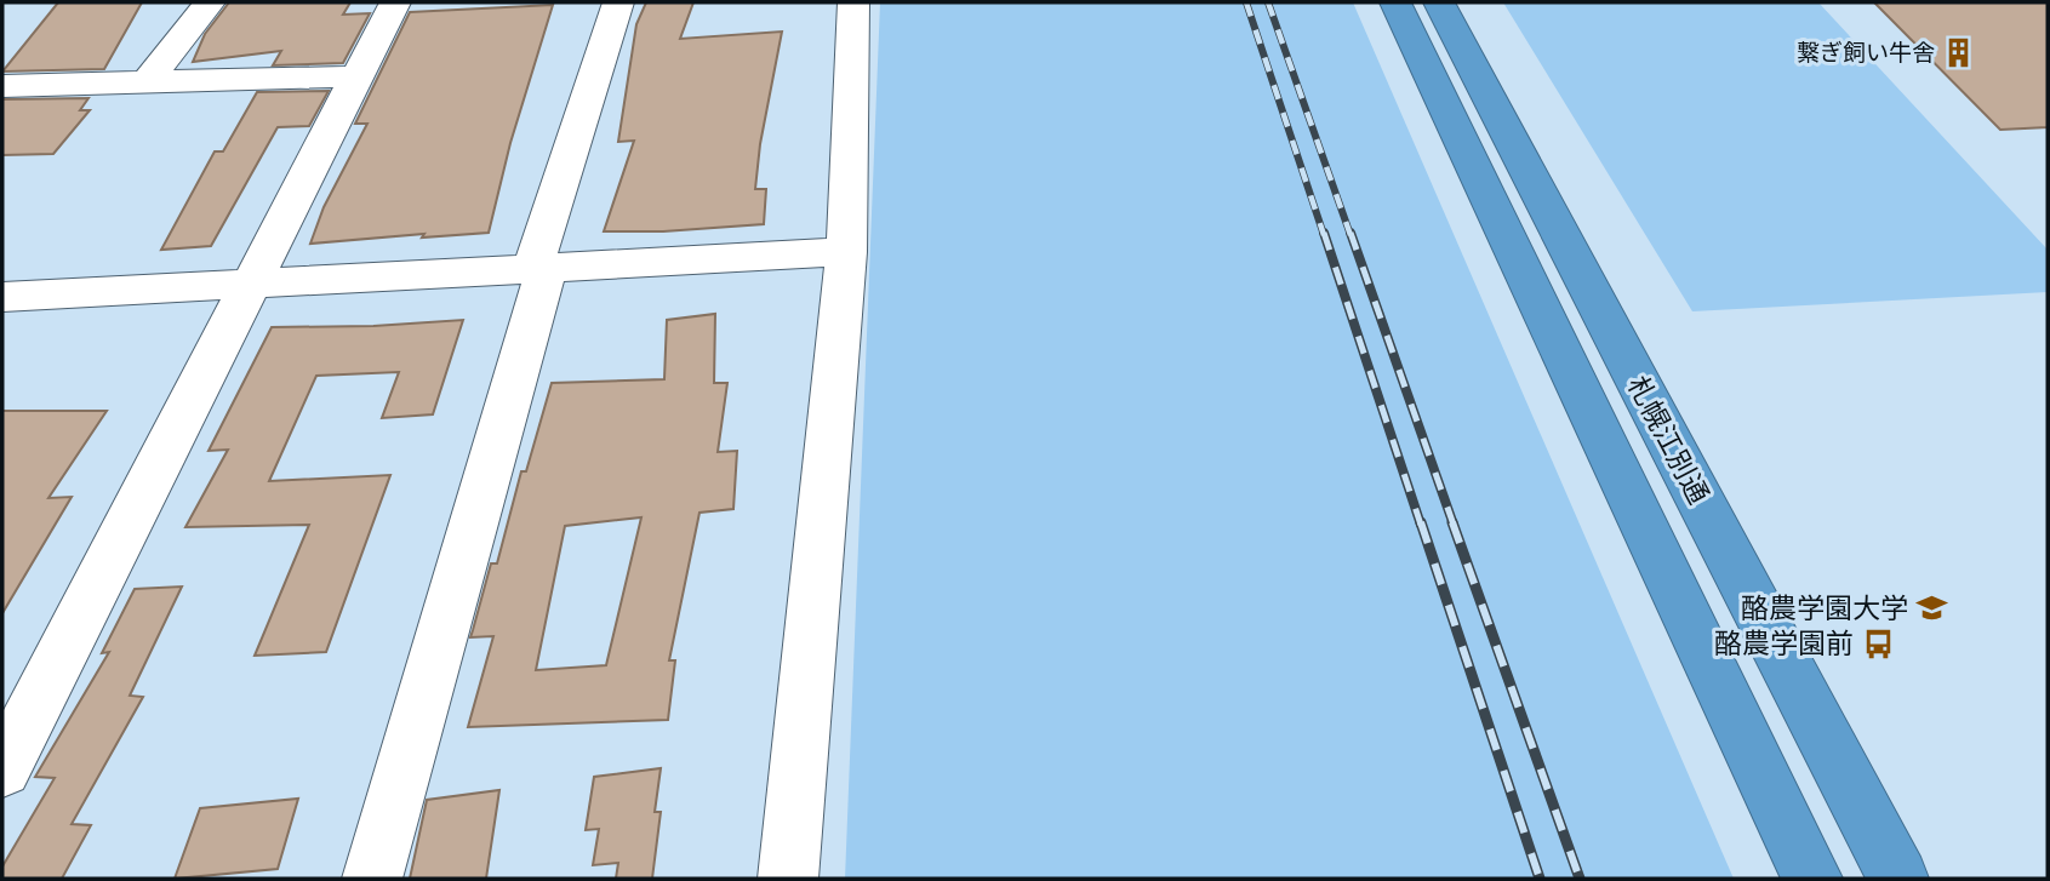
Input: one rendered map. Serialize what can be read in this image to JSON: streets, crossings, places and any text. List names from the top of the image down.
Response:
{
  "streets": {
    "highway": ["札幌江別通"]
  },
  "places": {
    "building": ["繋ぎ飼い牛舎"],
    "school or university": ["酪農学園大学"],
    "bus stop": ["酪農学園前"]
  }
}
